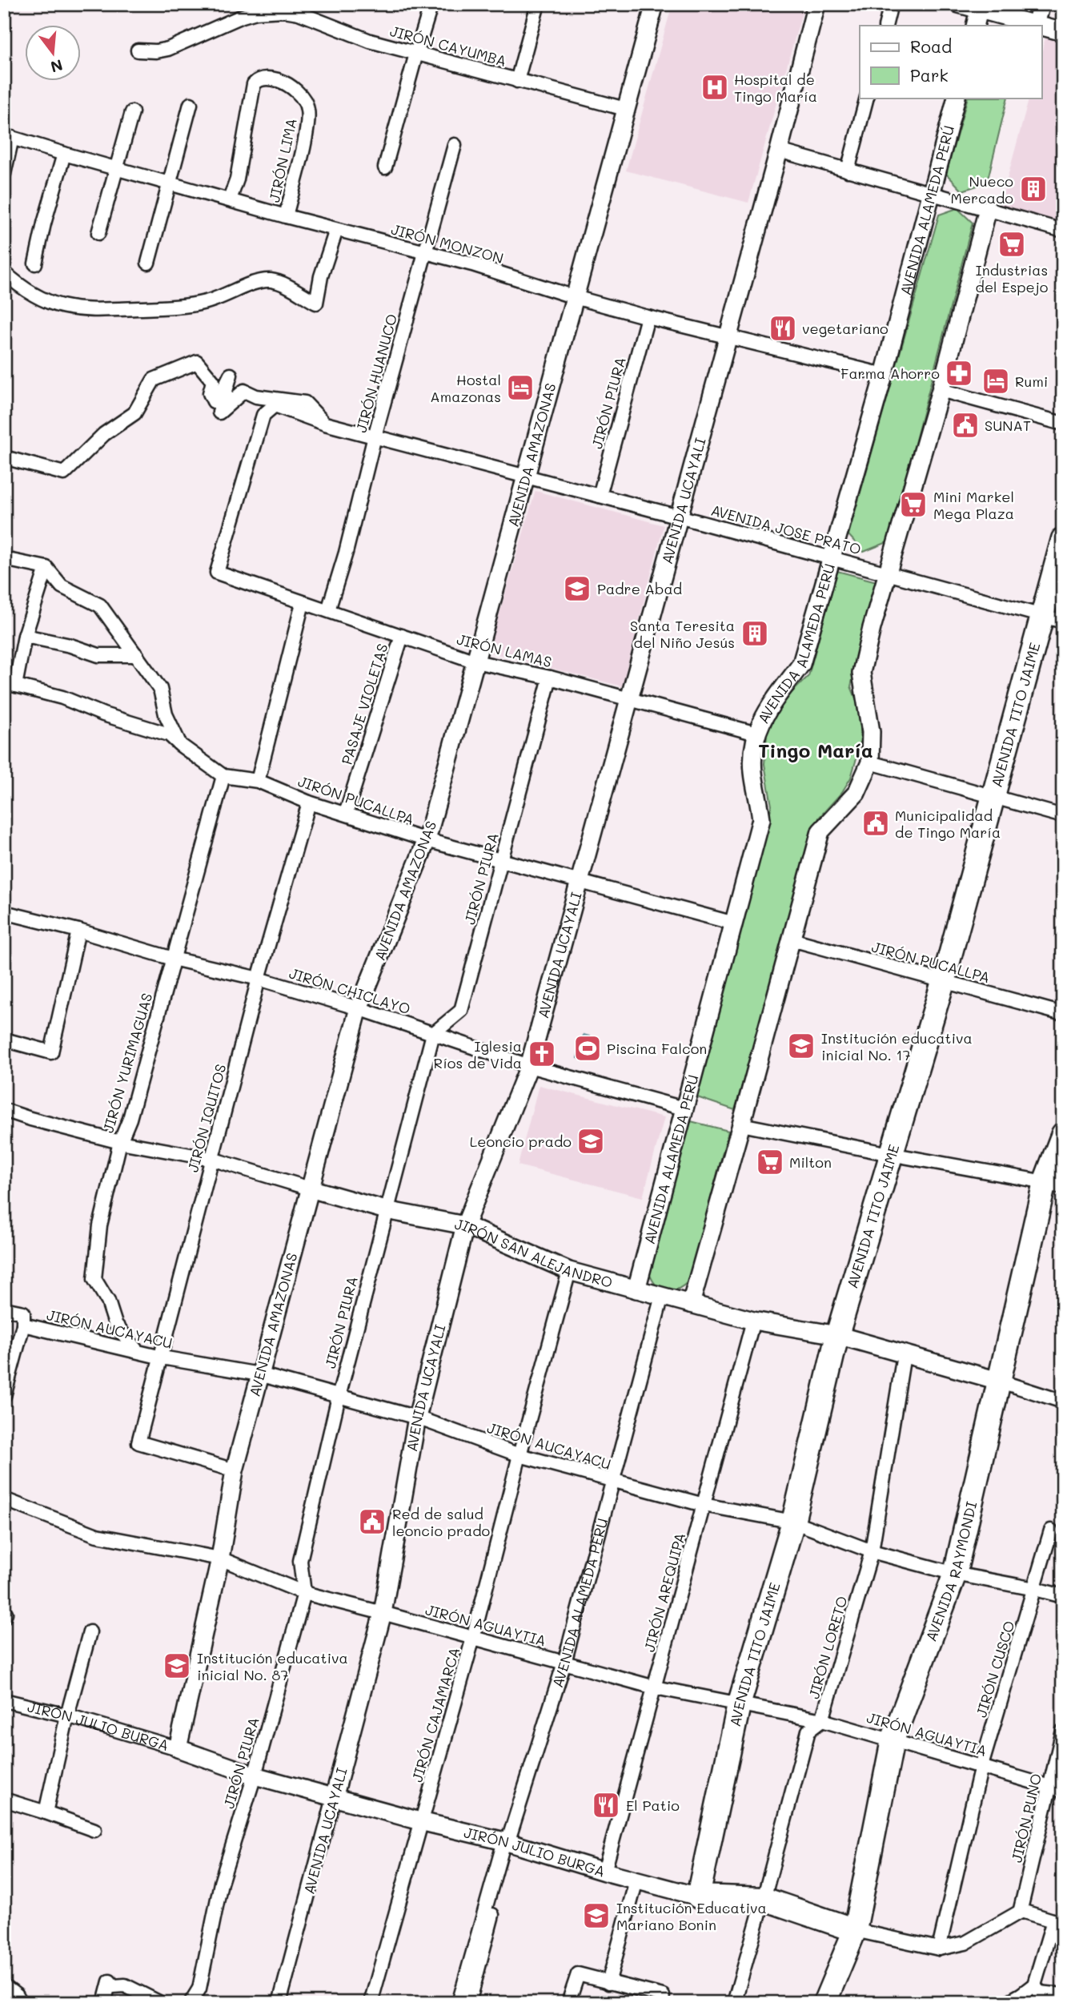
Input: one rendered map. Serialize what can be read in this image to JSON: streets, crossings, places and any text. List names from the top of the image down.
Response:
{
  "streets": {
    "highway": ["AVENIDA TITO JAIME", "AVENIDA RAYMONDI", "JIRÓN JULIO BURGA"],
    "street": [
      "JIRÓN CAYUMBA",
      "JIRÓN LIMA",
      "AVENIDA ALAMEDA PERÚ",
      "JIRÓN MONZON",
      "JIRÓN HUANUCO",
      "JIRÓN PIURA",
      "AVENIDA AMAZONAS",
      "AVENIDA UCAYALI",
      "AVENIDA JOSE PRATO",
      "JIRÓN LAMAS",
      "PASAJE VIOLETAS",
      "JIRÓN PUCALLPA",
      "JIRÓN CHICLAYO",
      "JIRÓN YURIMAGUAS",
      "JIRÓN IQUITOS",
      "JIRÓN SAN ALEJANDRO",
      "JIRÓN AUCAYACU",
      "JIRÓN AREQUIPA",
      "JIRÓN AGUAYTIA",
      "JIRÓN LORETO",
      "JIRÓN CUSCO",
      "JIRÓN CAJAMARCA",
      "JIRÓN PUNO"
    ]
  },
  "crossings": [
    ["JIRÓN CAYUMBA", "AVENIDA AMAZONAS"],
    ["JIRÓN LIMA", "JIRÓN MONZON"],
    ["AVENIDA ALAMEDA PERÚ", "JIRÓN MONZON"],
    ["AVENIDA ALAMEDA PERÚ", "AVENIDA JOSE PRATO"],
    ["AVENIDA ALAMEDA PERÚ", "JIRÓN LAMAS"],
    ["AVENIDA ALAMEDA PERÚ", "JIRÓN PUCALLPA"],
    ["AVENIDA ALAMEDA PERÚ", "JIRÓN CHICLAYO"],
    ["AVENIDA ALAMEDA PERÚ", "JIRÓN SAN ALEJANDRO"],
    ["AVENIDA ALAMEDA PERÚ", "JIRÓN AUCAYACU"],
    ["AVENIDA ALAMEDA PERÚ", "JIRÓN AGUAYTIA"],
    ["AVENIDA ALAMEDA PERÚ", "JIRÓN JULIO BURGA"],
    ["JIRÓN MONZON", "JIRÓN HUANUCO"],
    ["JIRÓN MONZON", "JIRÓN PIURA"],
    ["JIRÓN MONZON", "AVENIDA AMAZONAS"],
    ["JIRÓN MONZON", "AVENIDA UCAYALI"],
    ["JIRÓN HUANUCO", "AVENIDA JOSE PRATO"],
    ["JIRÓN HUANUCO", "JIRÓN LAMAS"],
    ["JIRÓN PIURA", "AVENIDA JOSE PRATO"],
    ["JIRÓN PIURA", "JIRÓN LAMAS"],
    ["JIRÓN PIURA", "JIRÓN PUCALLPA"],
    ["JIRÓN PIURA", "JIRÓN CHICLAYO"],
    ["JIRÓN PIURA", "JIRÓN SAN ALEJANDRO"],
    ["JIRÓN PIURA", "JIRÓN AUCAYACU"],
    ["JIRÓN PIURA", "JIRÓN AGUAYTIA"],
    ["JIRÓN PIURA", "JIRÓN JULIO BURGA"],
    ["AVENIDA AMAZONAS", "AVENIDA JOSE PRATO"],
    ["AVENIDA AMAZONAS", "JIRÓN LAMAS"],
    ["AVENIDA AMAZONAS", "JIRÓN PUCALLPA"],
    ["AVENIDA AMAZONAS", "JIRÓN CHICLAYO"],
    ["AVENIDA AMAZONAS", "JIRÓN IQUITOS"],
    ["AVENIDA AMAZONAS", "JIRÓN SAN ALEJANDRO"],
    ["AVENIDA AMAZONAS", "JIRÓN AUCAYACU"],
    ["AVENIDA AMAZONAS", "JIRÓN AGUAYTIA"],
    ["AVENIDA AMAZONAS", "JIRÓN JULIO BURGA"],
    ["AVENIDA UCAYALI", "AVENIDA JOSE PRATO"],
    ["AVENIDA UCAYALI", "JIRÓN LAMAS"],
    ["AVENIDA UCAYALI", "JIRÓN PUCALLPA"],
    ["AVENIDA UCAYALI", "JIRÓN CHICLAYO"],
    ["AVENIDA UCAYALI", "JIRÓN SAN ALEJANDRO"],
    ["AVENIDA UCAYALI", "JIRÓN AUCAYACU"],
    ["AVENIDA UCAYALI", "JIRÓN AGUAYTIA"],
    ["AVENIDA UCAYALI", "JIRÓN JULIO BURGA"],
    ["AVENIDA JOSE PRATO", "JIRÓN LAMAS"],
    ["AVENIDA JOSE PRATO", "AVENIDA TITO JAIME"],
    ["JIRÓN LAMAS", "PASAJE VIOLETAS"],
    ["PASAJE VIOLETAS", "JIRÓN PUCALLPA"],
    ["AVENIDA TITO JAIME", "JIRÓN PUCALLPA"],
    ["AVENIDA TITO JAIME", "JIRÓN SAN ALEJANDRO"],
    ["AVENIDA TITO JAIME", "JIRÓN AUCAYACU"],
    ["AVENIDA TITO JAIME", "JIRÓN AGUAYTIA"],
    ["AVENIDA TITO JAIME", "JIRÓN JULIO BURGA"],
    ["JIRÓN PUCALLPA", "JIRÓN YURIMAGUAS"],
    ["JIRÓN PUCALLPA", "JIRÓN IQUITOS"],
    ["JIRÓN CHICLAYO", "JIRÓN YURIMAGUAS"],
    ["JIRÓN CHICLAYO", "JIRÓN IQUITOS"],
    ["JIRÓN YURIMAGUAS", "JIRÓN SAN ALEJANDRO"],
    ["JIRÓN YURIMAGUAS", "JIRÓN AUCAYACU"],
    ["JIRÓN IQUITOS", "JIRÓN SAN ALEJANDRO"],
    ["JIRÓN IQUITOS", "JIRÓN AUCAYACU"],
    ["JIRÓN SAN ALEJANDRO", "AVENIDA RAYMONDI"],
    ["JIRÓN SAN ALEJANDRO", "JIRÓN AREQUIPA"],
    ["JIRÓN SAN ALEJANDRO", "JIRÓN LORETO"],
    ["JIRÓN SAN ALEJANDRO", "JIRÓN CAJAMARCA"],
    ["JIRÓN AUCAYACU", "AVENIDA RAYMONDI"],
    ["JIRÓN AUCAYACU", "JIRÓN AREQUIPA"],
    ["JIRÓN AUCAYACU", "JIRÓN LORETO"],
    ["JIRÓN AUCAYACU", "JIRÓN CUSCO"],
    ["JIRÓN AUCAYACU", "JIRÓN CAJAMARCA"],
    ["AVENIDA RAYMONDI", "JIRÓN AGUAYTIA"],
    ["AVENIDA RAYMONDI", "JIRÓN JULIO BURGA"],
    ["JIRÓN AREQUIPA", "JIRÓN AGUAYTIA"],
    ["JIRÓN AREQUIPA", "JIRÓN JULIO BURGA"],
    ["JIRÓN AGUAYTIA", "JIRÓN LORETO"],
    ["JIRÓN AGUAYTIA", "JIRÓN CUSCO"],
    ["JIRÓN AGUAYTIA", "JIRÓN CAJAMARCA"],
    ["JIRÓN AGUAYTIA", "JIRÓN PUNO"],
    ["JIRÓN LORETO", "JIRÓN JULIO BURGA"],
    ["JIRÓN CUSCO", "JIRÓN JULIO BURGA"],
    ["JIRÓN CAJAMARCA", "JIRÓN JULIO BURGA"],
    ["JIRÓN JULIO BURGA", "JIRÓN PUNO"]
  ],
  "districts": ["Tingo María"],
  "places": {
    "hospital": ["Hospital de Tingo María"],
    "building": ["Nueco Mercado", "Santa Teresita del Niño Jesús"],
    "supermarket": ["Industrias del Espejo", "Mini Markel Mega Plaza", "Milton"],
    "restaurant": ["vegetariano", "El Patio"],
    "pharmacy": ["Farma Ahorro"],
    "hotel": ["Rumi", "Hostal Amazonas"],
    "public building": ["SUNAT", "Municipalidad de Tingo María", "Red de salud leoncio prado"],
    "school or university": [
      "Padre Abad",
      "Institución educativa inicial No. 17",
      "Leoncio prado",
      "Institución educativa inicial No. 87",
      "Institución Educativa Mariano Bonin"
    ],
    "sports": ["Piscina Falcon"],
    "church": ["Iglesia Ríos de Vida"]
  },
  "legend": ["Road", "Park"],
  "north": "bottom"
}
